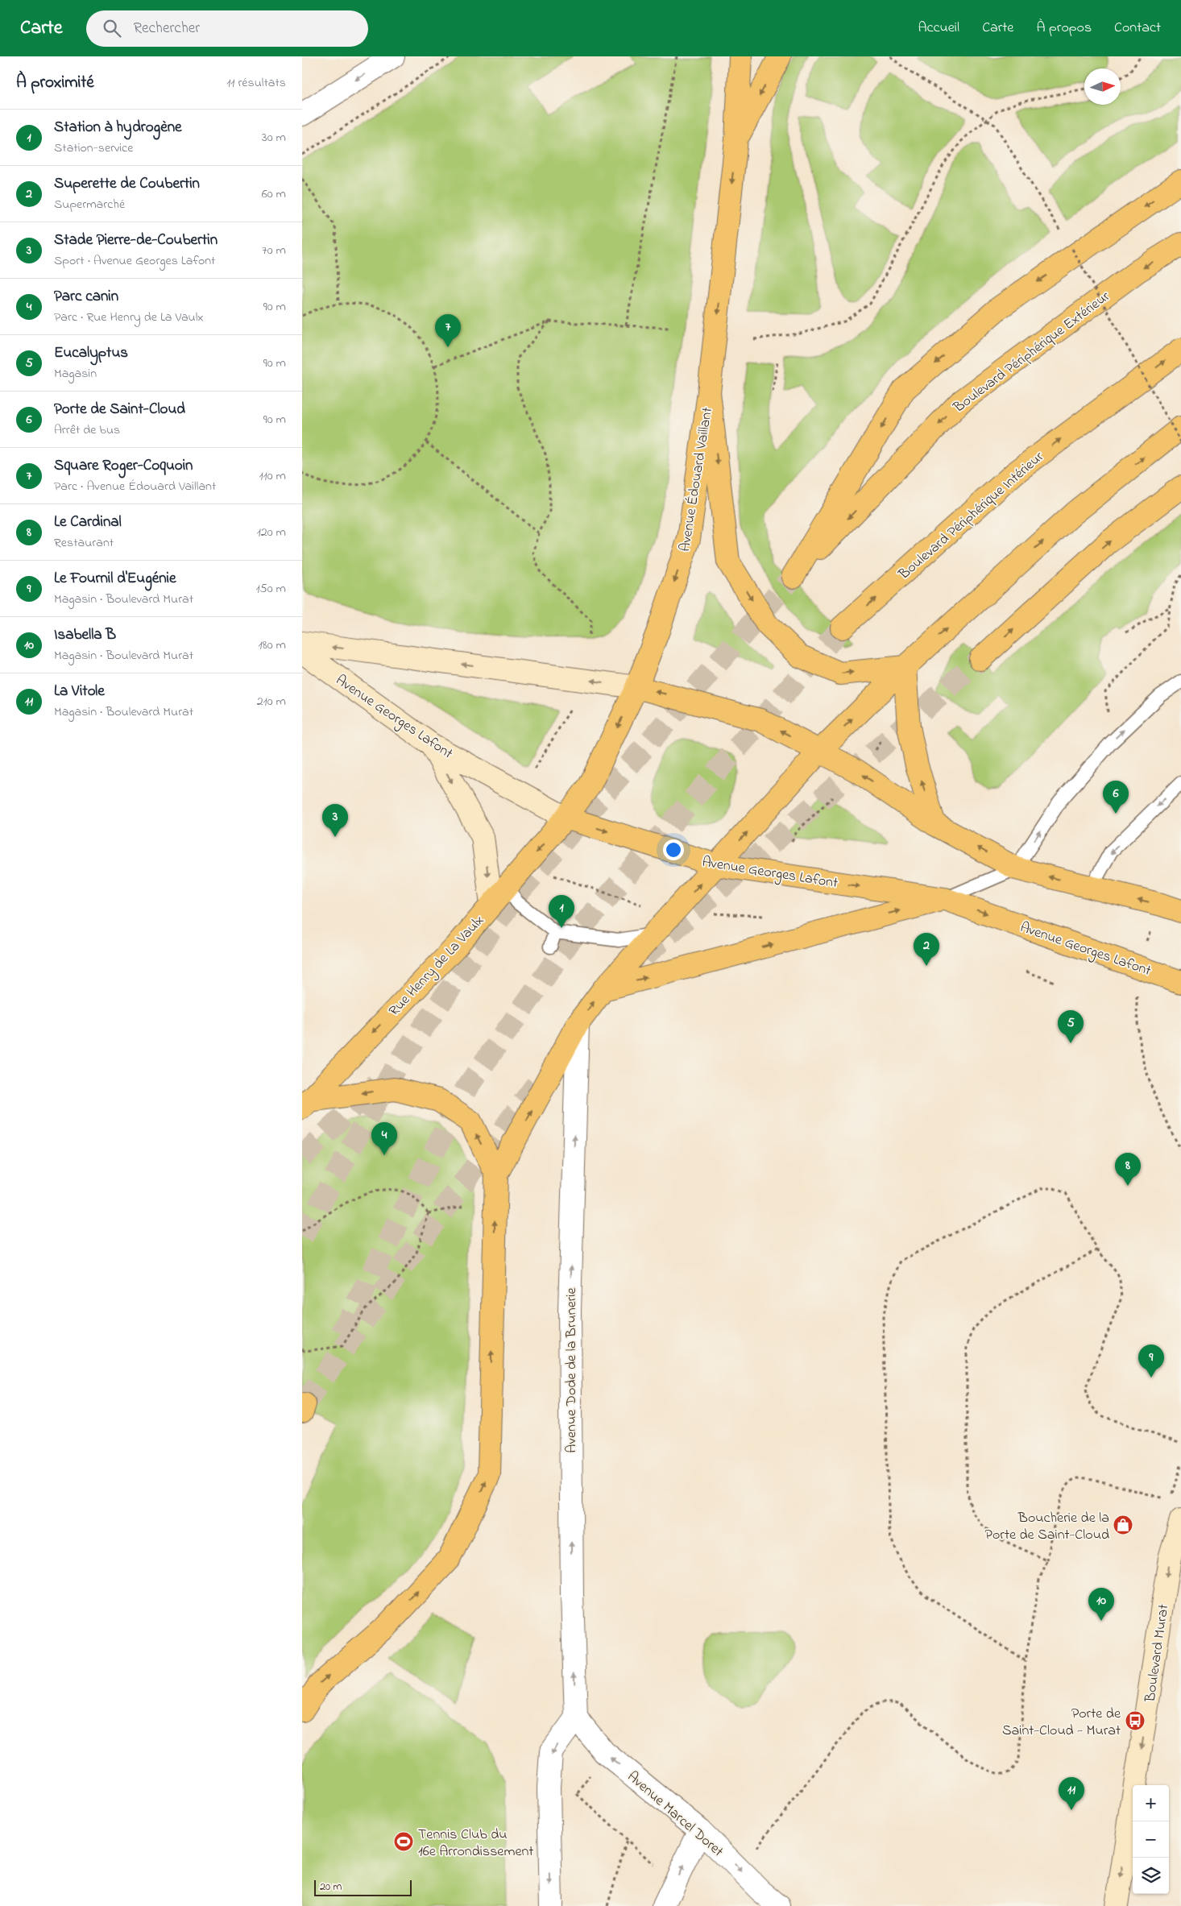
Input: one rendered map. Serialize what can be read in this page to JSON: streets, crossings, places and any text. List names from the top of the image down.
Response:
{
  "streets": {
    "main road": [
      "Boulevard Périphérique Extérieur",
      "Avenue Édouard Vaillant",
      "Boulevard Périphérique Intérieur",
      "Avenue Georges Lafont",
      "Rue Henry de La Vaulx",
      "Boulevard Murat"
    ],
    "street": ["Avenue Dode de la Brunerie", "Avenue Marcel Doret"]
  },
  "crossings": [
    ["Avenue Édouard Vaillant", "Avenue Georges Lafont"],
    ["Avenue Édouard Vaillant", "Rue Henry de La Vaulx"],
    ["Avenue Georges Lafont", "Rue Henry de La Vaulx"],
    ["Avenue Dode de la Brunerie", "Avenue Marcel Doret"]
  ],
  "one_way": ["Avenue Édouard Vaillant", "Avenue Dode de la Brunerie", "Boulevard Murat"],
  "places": {
    "shop": ["Boucherie de la Porte de Saint-Cloud"],
    "bus stop": ["Porte de Saint-Cloud - Murat"],
    "sports": ["Tennis Club du 16e Arrondissement"]
  },
  "scale_bar": "20 m",
  "north": "right",
  "page": {
    "header": "Carte",
    "search": "Rechercher",
    "nav": [
      "Accueil",
      "Carte",
      "À propos",
      "Contact"
    ],
    "heading": ["À proximité", "11 résultats"],
    "list": [
      {
        "mark": "1",
        "name": "Station à hydrogène",
        "note": "Station-service",
        "value": "30 m"
      },
      {
        "mark": "2",
        "name": "Superette de Coubertin",
        "note": "Supermarché",
        "value": "60 m"
      },
      {
        "mark": "3",
        "name": "Stade Pierre-de-Coubertin",
        "note": "Sport · Avenue Georges Lafont",
        "value": "70 m"
      },
      {
        "mark": "4",
        "name": "Parc canin",
        "note": "Parc · Rue Henry de La Vaulx",
        "value": "90 m"
      },
      {
        "mark": "5",
        "name": "Eucalyptus",
        "note": "Magasin",
        "value": "90 m"
      },
      {
        "mark": "6",
        "name": "Porte de Saint-Cloud",
        "note": "Arrêt de bus",
        "value": "90 m"
      },
      {
        "mark": "7",
        "name": "Square Roger-Coquoin",
        "note": "Parc · Avenue Édouard Vaillant",
        "value": "110 m"
      },
      {
        "mark": "8",
        "name": "Le Cardinal",
        "note": "Restaurant",
        "value": "120 m"
      },
      {
        "mark": "9",
        "name": "Le Fournil d'Eugénie",
        "note": "Magasin · Boulevard Murat",
        "value": "150 m"
      },
      {
        "mark": "10",
        "name": "Isabella B",
        "note": "Magasin · Boulevard Murat",
        "value": "180 m"
      },
      {
        "mark": "11",
        "name": "La Vitole",
        "note": "Magasin · Boulevard Murat",
        "value": "210 m"
      }
    ],
    "pins": [
      "7",
      "6",
      "3",
      "1",
      "2",
      "5",
      "4",
      "8",
      "9",
      "10",
      "11"
    ],
    "map_buttons": ["+", "−"],
    "scale": "20 m"
  }
}
